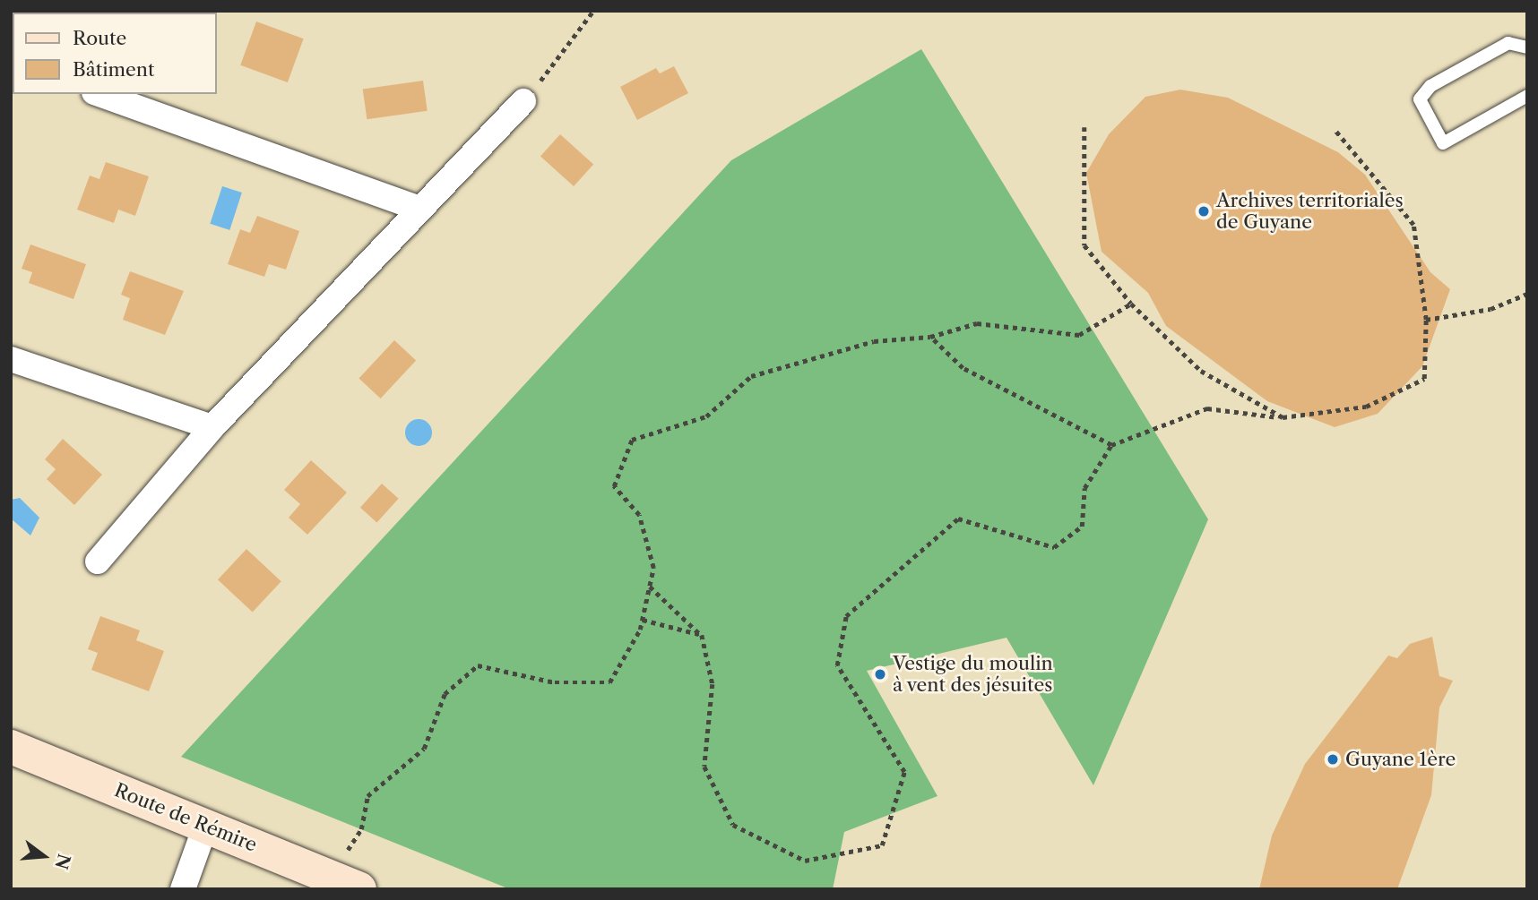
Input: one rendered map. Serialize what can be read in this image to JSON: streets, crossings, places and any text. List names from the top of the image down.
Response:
{
  "streets": {
    "main road": ["Route de Rémire"]
  },
  "places": ["Archives territoriales de Guyane", "Vestige du moulin à vent des jésuites", "Guyane 1ère"],
  "legend": ["Route", "Bâtiment"],
  "north": "right"
}
